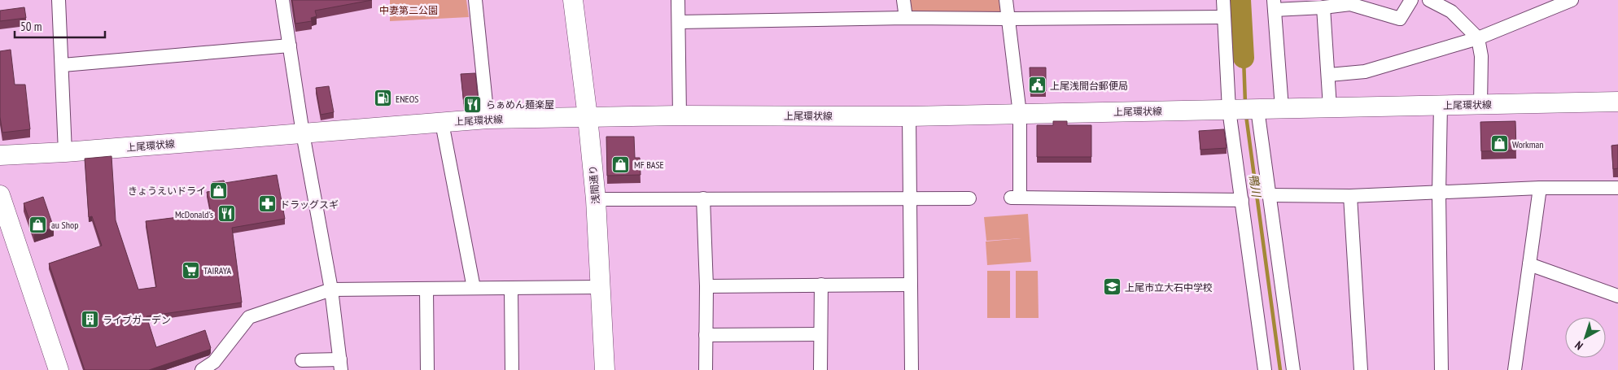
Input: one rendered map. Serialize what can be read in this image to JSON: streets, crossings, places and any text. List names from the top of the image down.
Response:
{
  "streets": {
    "main road": ["上尾環状線", "浅間通り"]
  },
  "crossings": [
    ["上尾環状線", "浅間通り"]
  ],
  "water": ["鴨川"],
  "parks": ["中妻第二公園"],
  "places": {
    "public building": ["上尾浅間台郵便局"],
    "fuel station": ["ENEOS"],
    "restaurant": ["らぁめん麺楽屋", "McDonald's"],
    "shop": [
      "Workman",
      "MF BASE",
      "きょうえいドライ",
      "au Shop"
    ],
    "pharmacy": ["ドラッグスギ"],
    "supermarket": ["TAIRAYA"],
    "school or university": ["上尾市立大石中学校"],
    "building": ["ライブガーデン"]
  },
  "scale_bar": "50 m",
  "north": "bottom left"
}
